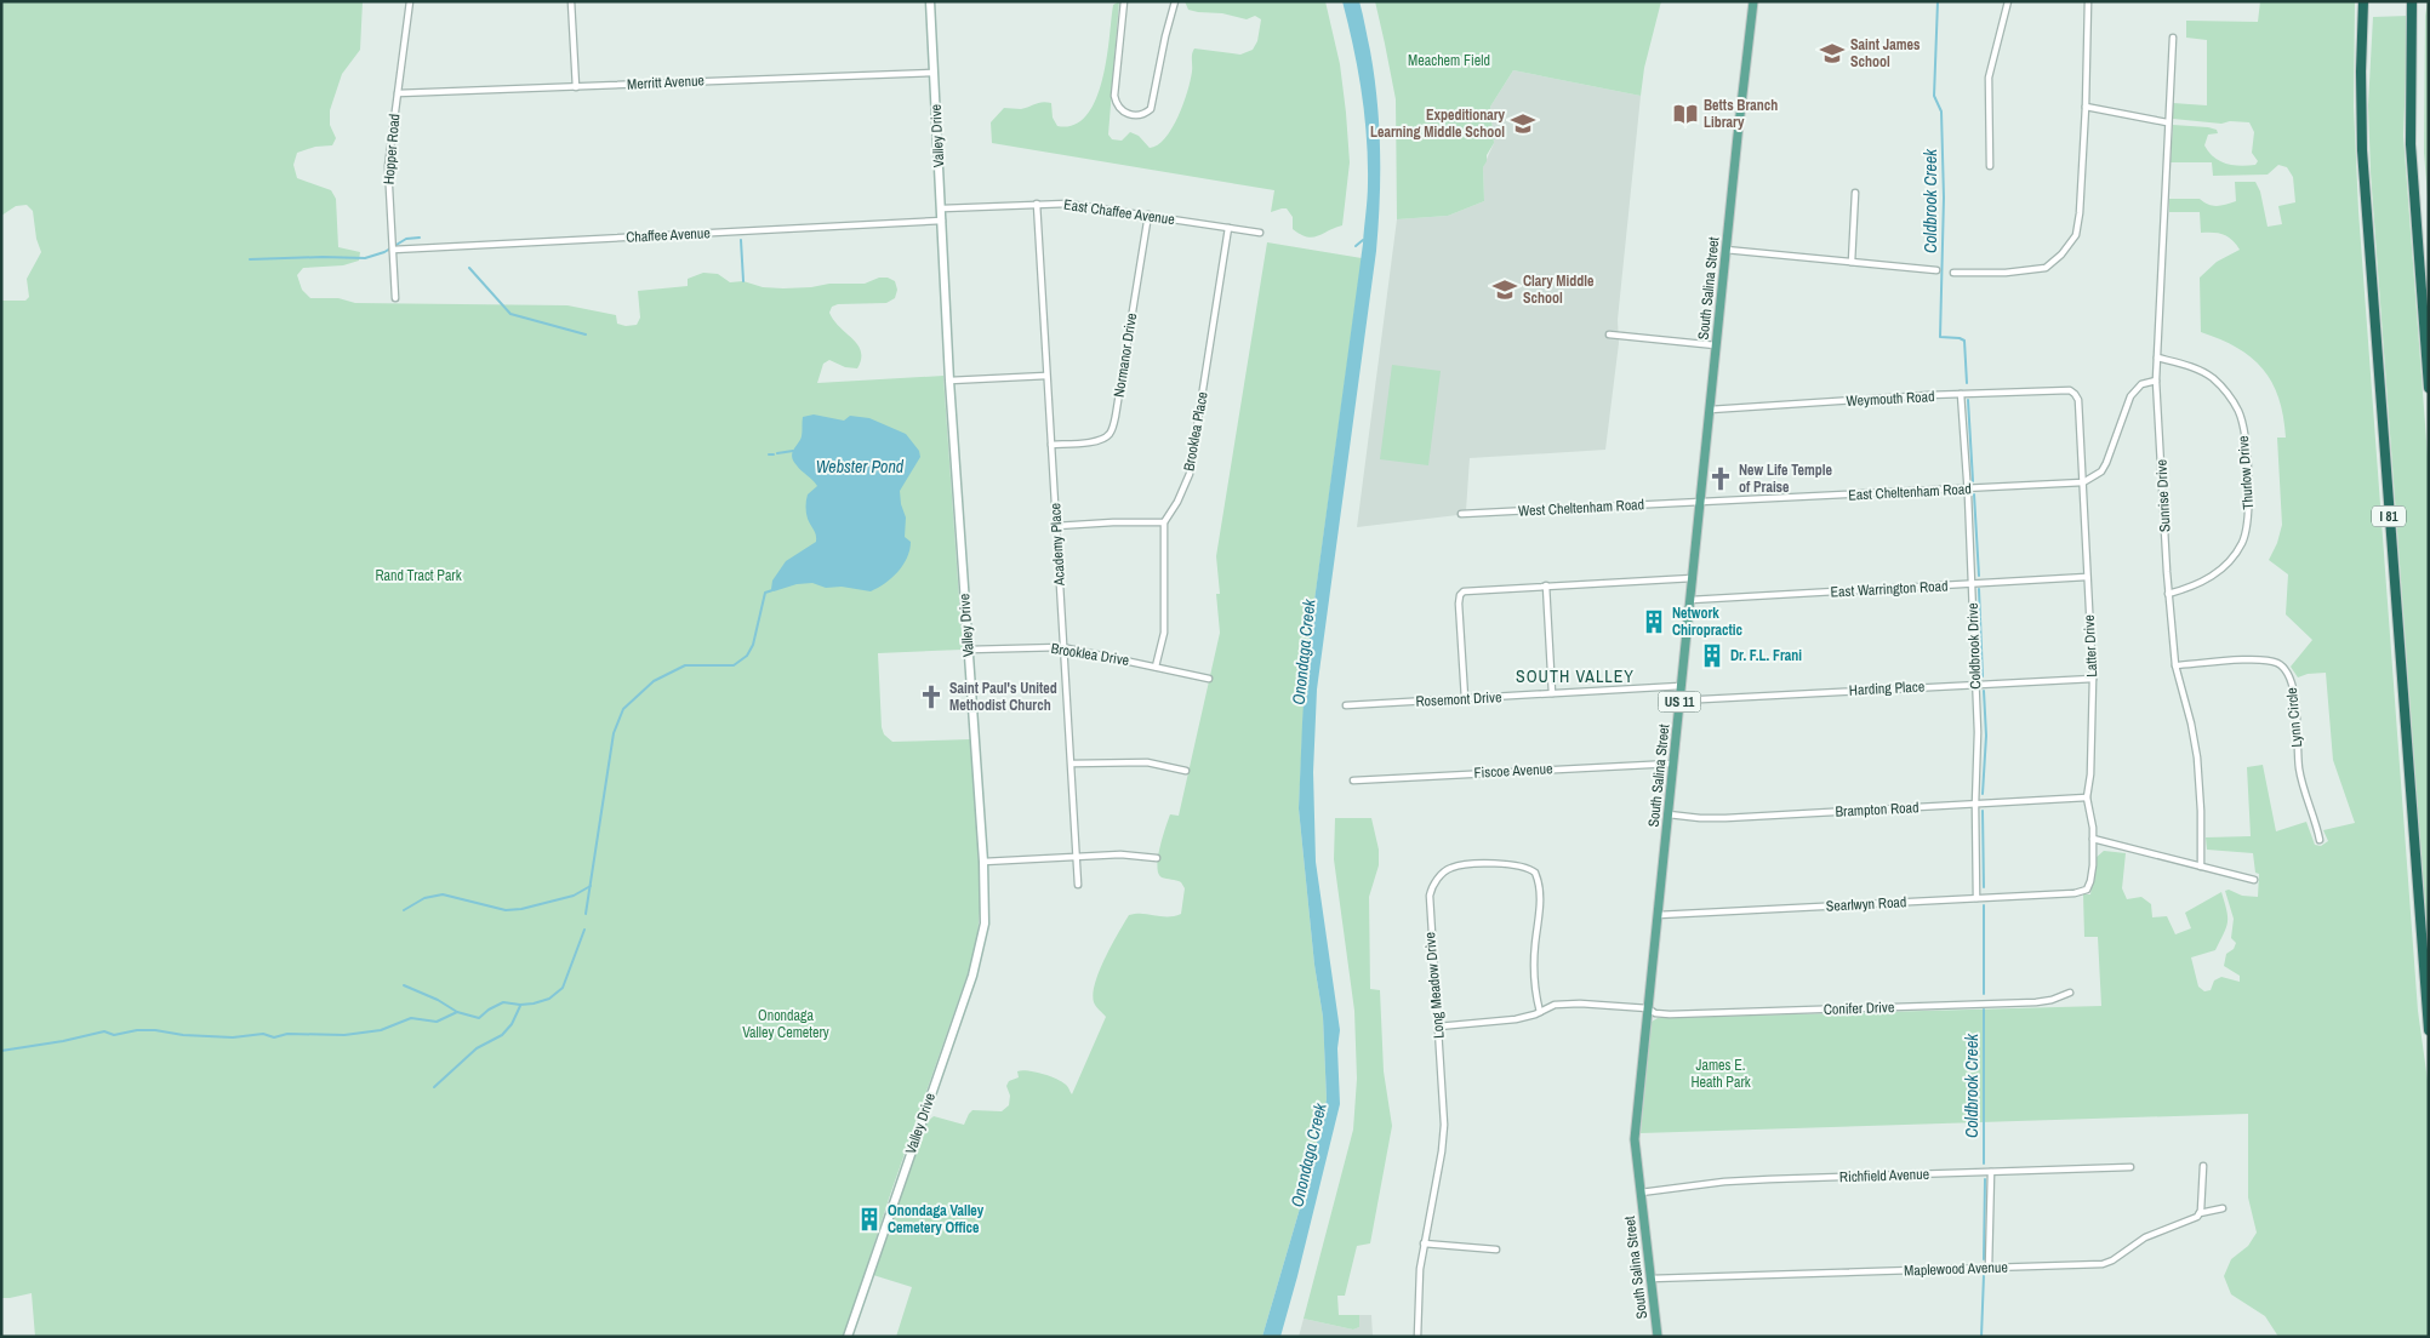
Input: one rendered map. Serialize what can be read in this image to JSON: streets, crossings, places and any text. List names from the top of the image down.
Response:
{
  "streets": {
    "highway": ["I 81"],
    "main road": ["Valley Drive", "South Salina Street", "US 11"],
    "street": [
      "Merritt Avenue",
      "Hopper Road",
      "East Chaffee Avenue",
      "Chaffee Avenue",
      "Normanor Drive",
      "Weymouth Road",
      "Brooklea Place",
      "Thurlow Drive",
      "East Cheltenham Road",
      "Sunrise Drive",
      "West Cheltenham Road",
      "Academy Place",
      "East Warrington Road",
      "Coldbrook Drive",
      "Latter Drive",
      "Brooklea Drive",
      "Harding Place",
      "Rosemont Drive",
      "Lynn Circle",
      "Fiscoe Avenue",
      "Brampton Road",
      "Searlwyn Road",
      "Long Meadow Drive",
      "Conifer Drive",
      "Richfield Avenue",
      "Maplewood Avenue"
    ]
  },
  "crossings": [
    ["Merritt Avenue", "Valley Drive"],
    ["Merritt Avenue", "Hopper Road"],
    ["Valley Drive", "East Chaffee Avenue"],
    ["Valley Drive", "Chaffee Avenue"],
    ["Valley Drive", "Brooklea Drive"],
    ["Hopper Road", "Chaffee Avenue"],
    ["East Chaffee Avenue", "Normanor Drive"],
    ["East Chaffee Avenue", "Brooklea Place"],
    ["East Chaffee Avenue", "Academy Place"],
    ["South Salina Street", "Weymouth Road"],
    ["South Salina Street", "East Cheltenham Road"],
    ["South Salina Street", "West Cheltenham Road"],
    ["South Salina Street", "East Warrington Road"],
    ["South Salina Street", "Harding Place"],
    ["South Salina Street", "Rosemont Drive"],
    ["South Salina Street", "Fiscoe Avenue"],
    ["South Salina Street", "Brampton Road"],
    ["South Salina Street", "Searlwyn Road"],
    ["South Salina Street", "Conifer Drive"],
    ["South Salina Street", "Richfield Avenue"],
    ["South Salina Street", "Maplewood Avenue"],
    ["Normanor Drive", "Academy Place"],
    ["Weymouth Road", "Coldbrook Drive"],
    ["Weymouth Road", "Latter Drive"],
    ["Thurlow Drive", "Sunrise Drive"],
    ["East Cheltenham Road", "West Cheltenham Road"],
    ["East Cheltenham Road", "Coldbrook Drive"],
    ["East Cheltenham Road", "Latter Drive"],
    ["Sunrise Drive", "Lynn Circle"],
    ["Academy Place", "Brooklea Drive"],
    ["East Warrington Road", "Coldbrook Drive"],
    ["East Warrington Road", "Latter Drive"],
    ["Coldbrook Drive", "Harding Place"],
    ["Coldbrook Drive", "Brampton Road"],
    ["Coldbrook Drive", "Searlwyn Road"],
    ["Latter Drive", "Harding Place"],
    ["Latter Drive", "Brampton Road"],
    ["Latter Drive", "Searlwyn Road"],
    ["Long Meadow Drive", "Conifer Drive"]
  ],
  "districts": ["SOUTH VALLEY"],
  "water": ["Coldbrook Creek", "Webster Pond", "Onondaga Creek"],
  "parks": [
    "Meachem Field",
    "Rand Tract Park",
    "Onondaga Valley Cemetery",
    "James E. Heath Park"
  ],
  "places": {
    "school or university": ["Saint James School", "Expeditionary Learning Middle School", "Clary Middle School"],
    "library": ["Betts Branch Library"],
    "church": ["New Life Temple of Praise", "Saint Paul's United Methodist Church"],
    "building": ["Network Chiropractic", "Dr. F.L. Frani", "Onondaga Valley Cemetery Office"]
  }
}
